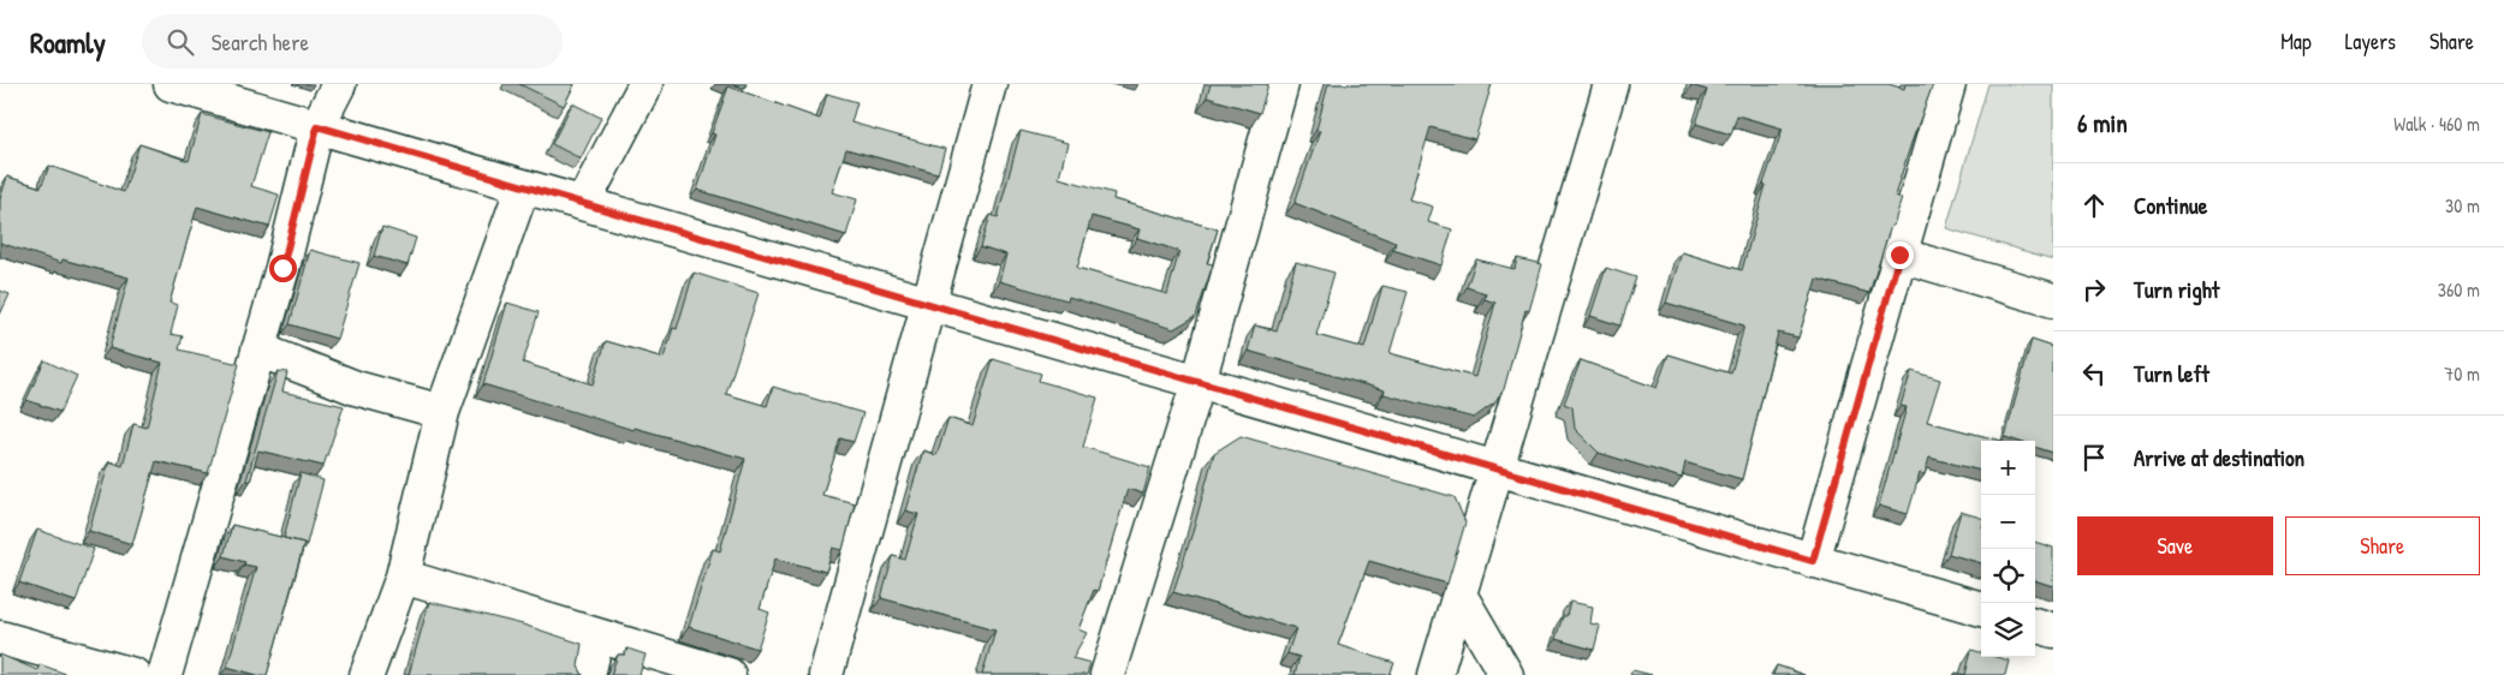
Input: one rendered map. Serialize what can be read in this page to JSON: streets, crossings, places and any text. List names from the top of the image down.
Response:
{
  "page": {
    "header": "Roamly",
    "search": "Search here",
    "nav": ["Map", "Layers", "Share"],
    "heading": ["6 min", "Walk · 460 m"],
    "list": [
      ["Continue", "30 m"],
      ["Turn right", "360 m"],
      ["Turn left", "70 m"],
      "Arrive at destination"
    ],
    "map_buttons": ["+", "−"],
    "buttons": ["Save", "Share"]
  }
}
